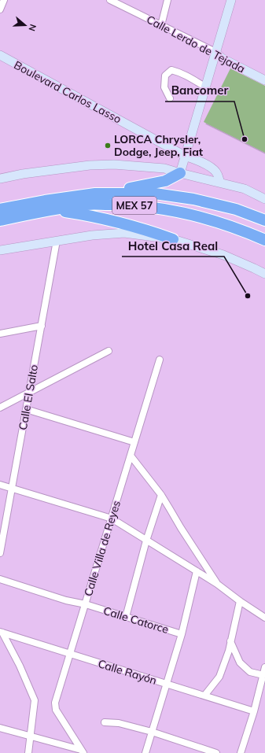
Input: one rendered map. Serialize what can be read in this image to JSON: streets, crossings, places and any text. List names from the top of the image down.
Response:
{
  "streets": {
    "highway": ["MEX 57"],
    "street": [
      "Calle Lerdo de Tejada",
      "Boulevard Carlos Lasso",
      "Calle El Salto",
      "Calle Villa de Reyes",
      "Calle Catorce",
      "Calle Rayón"
    ]
  },
  "crossings": [
    ["Calle Villa de Reyes", "Calle Catorce"],
    ["Calle Villa de Reyes", "Calle Rayón"]
  ],
  "places": ["Bancomer", "LORCA Chrysler, Dodge, Jeep, Fiat", "Hotel Casa Real"],
  "north": "right"
}
